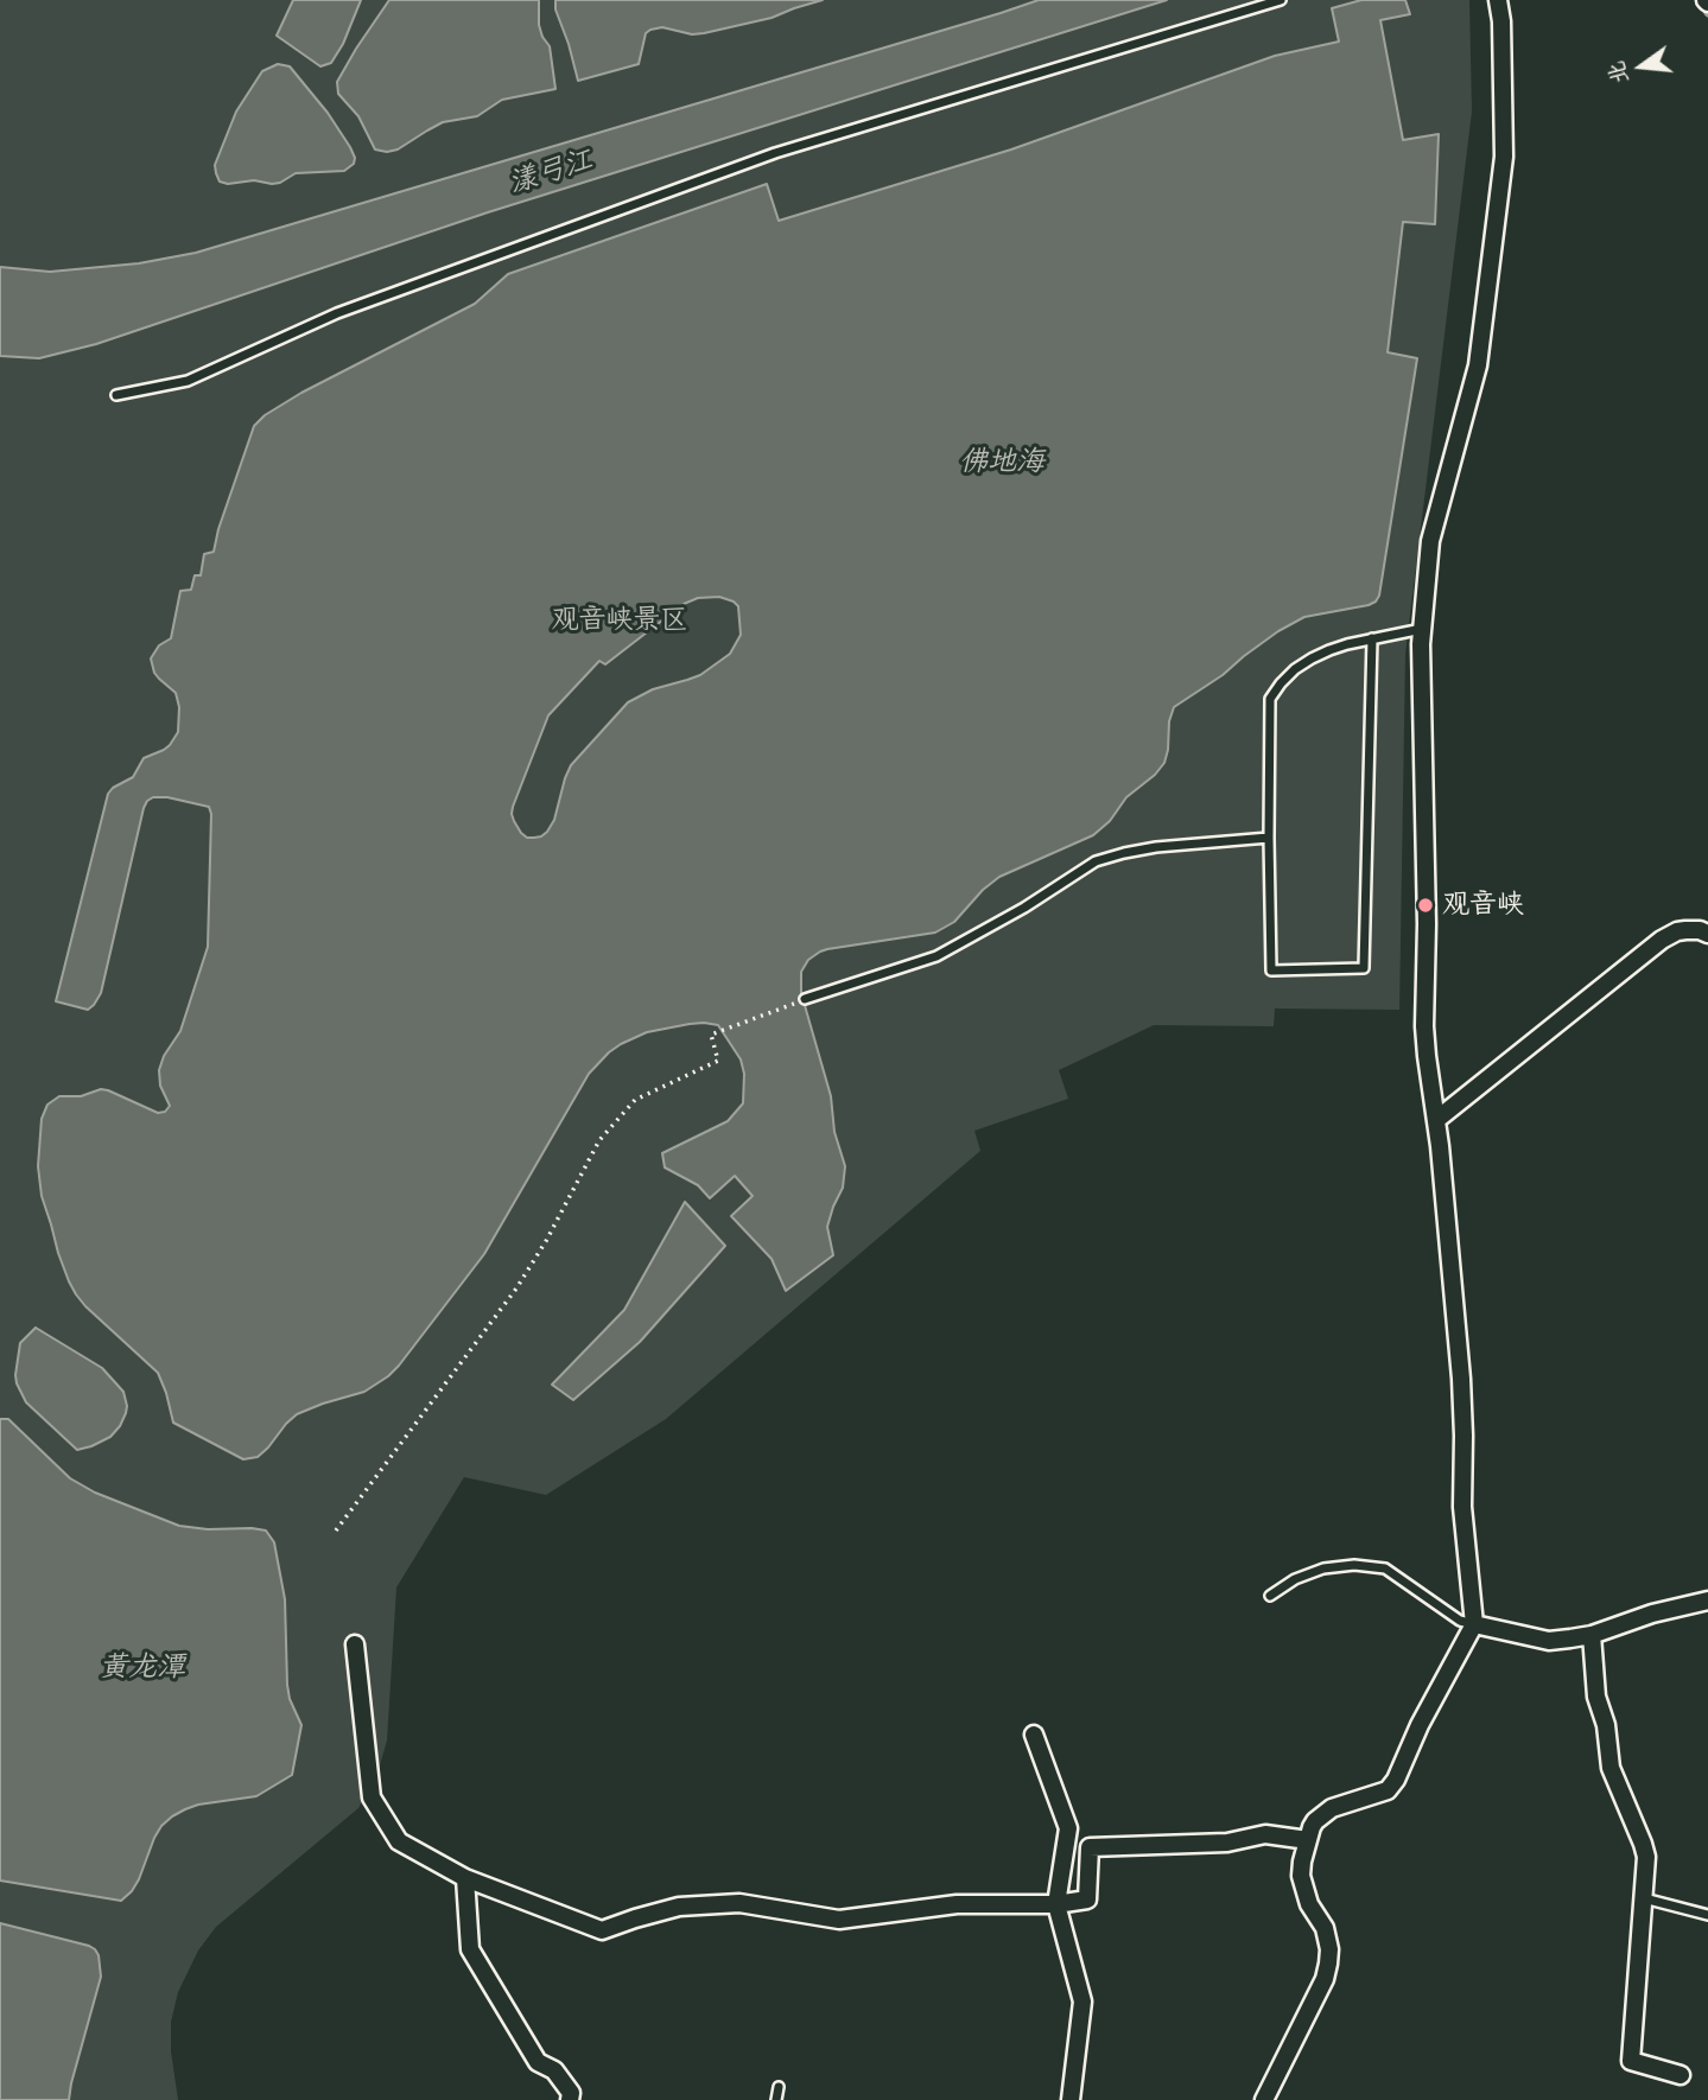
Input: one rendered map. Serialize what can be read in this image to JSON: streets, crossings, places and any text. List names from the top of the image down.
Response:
{
  "water": ["漾弓江", "佛地海", "黄龙潭"],
  "parks": ["观音峡景区"],
  "places": ["观音峡"],
  "north": "left"
}
